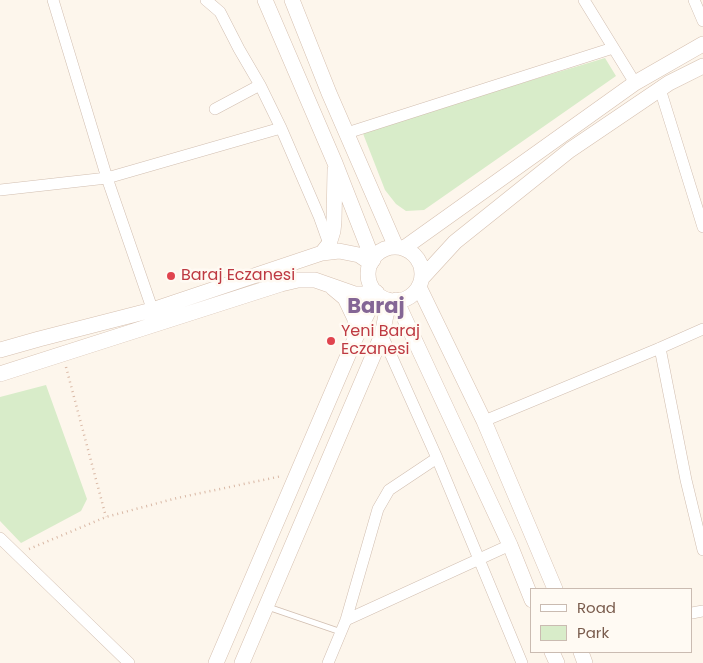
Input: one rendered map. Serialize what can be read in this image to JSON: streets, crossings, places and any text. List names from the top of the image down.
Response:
{
  "districts": ["Baraj"],
  "places": ["Baraj Eczanesi", "Yeni Baraj Eczanesi"],
  "legend": ["Road", "Park"]
}
